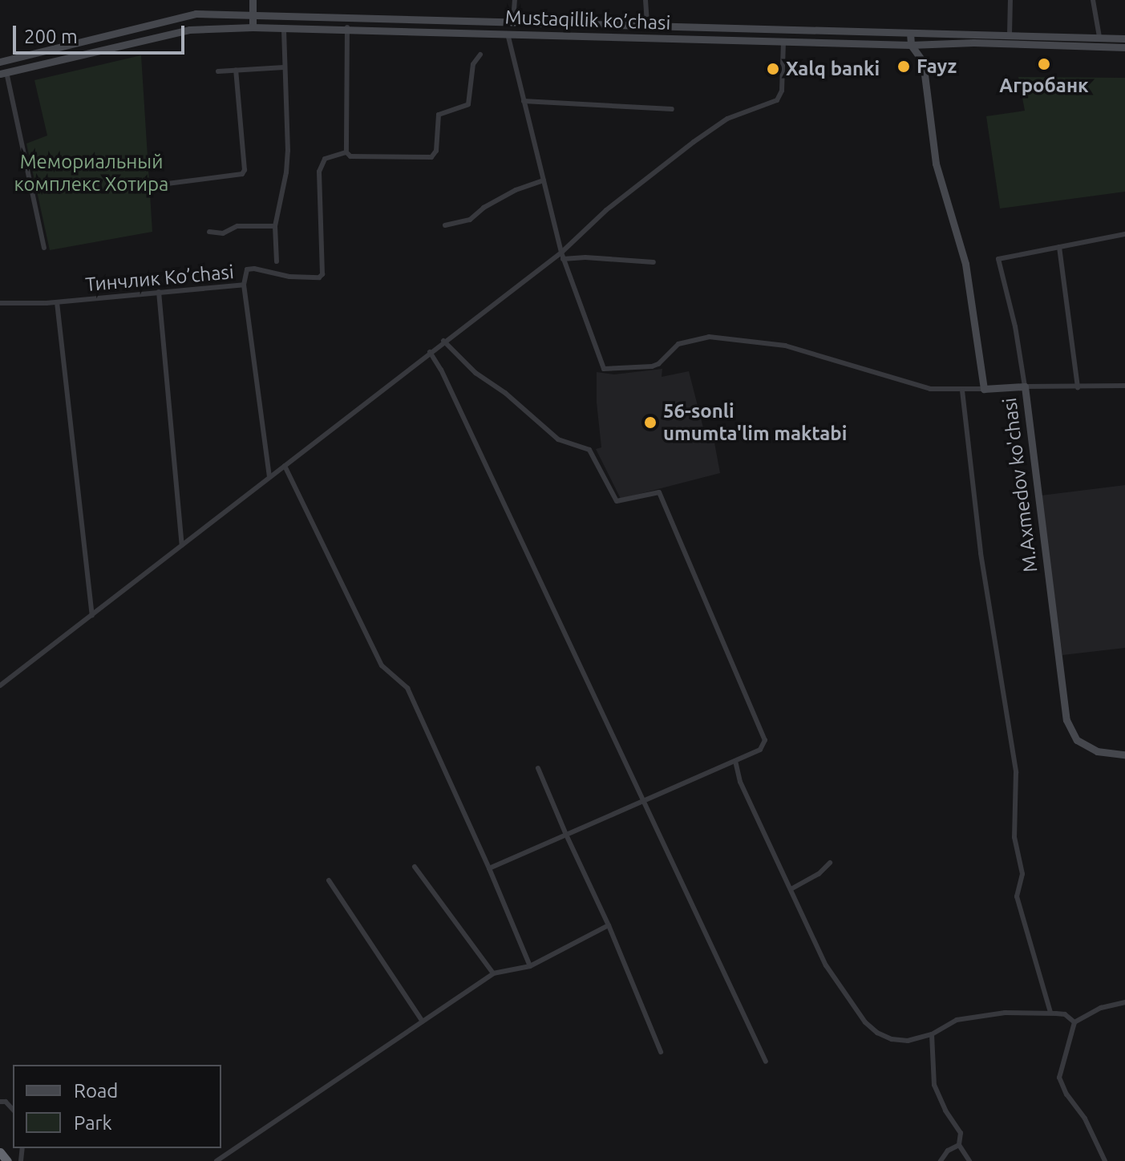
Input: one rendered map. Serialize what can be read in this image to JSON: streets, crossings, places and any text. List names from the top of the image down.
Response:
{
  "streets": {
    "main road": ["Mustaqillik ko’chasi", "M.Axmedov ko'chasi"],
    "street": ["Тинчлик Ko’chasi"]
  },
  "crossings": [
    ["Mustaqillik ko’chasi", "M.Axmedov ko'chasi"]
  ],
  "parks": ["Мемориальный комплекс Хотира"],
  "places": [
    "Агробанк",
    "Fayz",
    "Xalq banki",
    "56-sonli umumta'lim maktabi"
  ],
  "legend": ["Road", "Park"],
  "scale_bar": "200 m"
}
